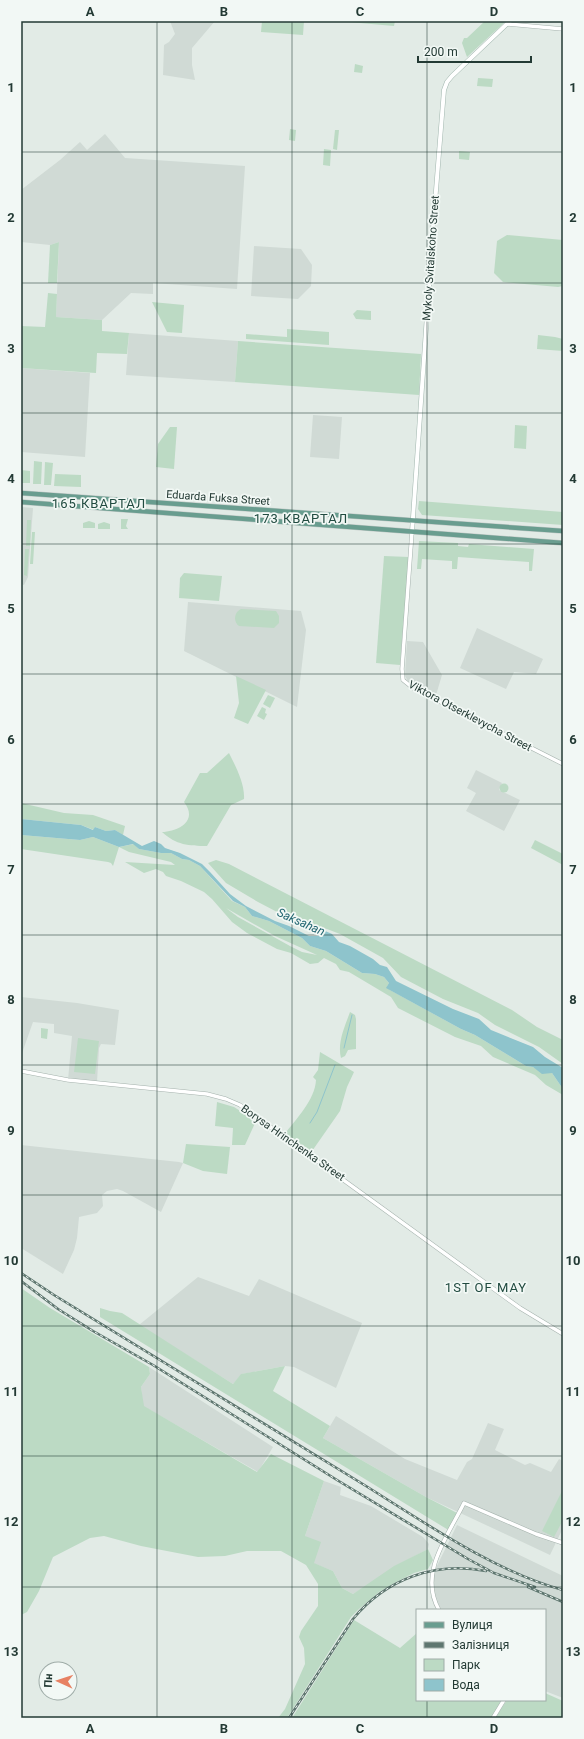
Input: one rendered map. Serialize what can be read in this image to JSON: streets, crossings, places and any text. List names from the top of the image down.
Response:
{
  "streets": {
    "main road": ["Mykoly Svitalskoho Street", "Eduarda Fuksa Street"],
    "street": ["Viktora Otserklevycha Street", "Borysa Hrinchenka Street"]
  },
  "crossings": [
    ["Mykoly Svitalskoho Street", "Eduarda Fuksa Street"],
    ["Mykoly Svitalskoho Street", "Viktora Otserklevycha Street"],
    ["Eduarda Fuksa Street", "Viktora Otserklevycha Street"]
  ],
  "districts": ["165 КВАРТАЛ", "173 КВАРТАЛ", "1ST OF MAY"],
  "water": ["Saksahan"],
  "legend": [
    "Вулиця",
    "Залізниця",
    "Парк",
    "Вода"
  ],
  "scale_bar": "200 m",
  "north": "left",
  "grid": {
    "columns": [
      "A",
      "B",
      "C",
      "D"
    ],
    "rows": [
      "1",
      "2",
      "3",
      "4",
      "5",
      "6",
      "7",
      "8",
      "9",
      "10",
      "11",
      "12",
      "13"
    ]
  }
}
